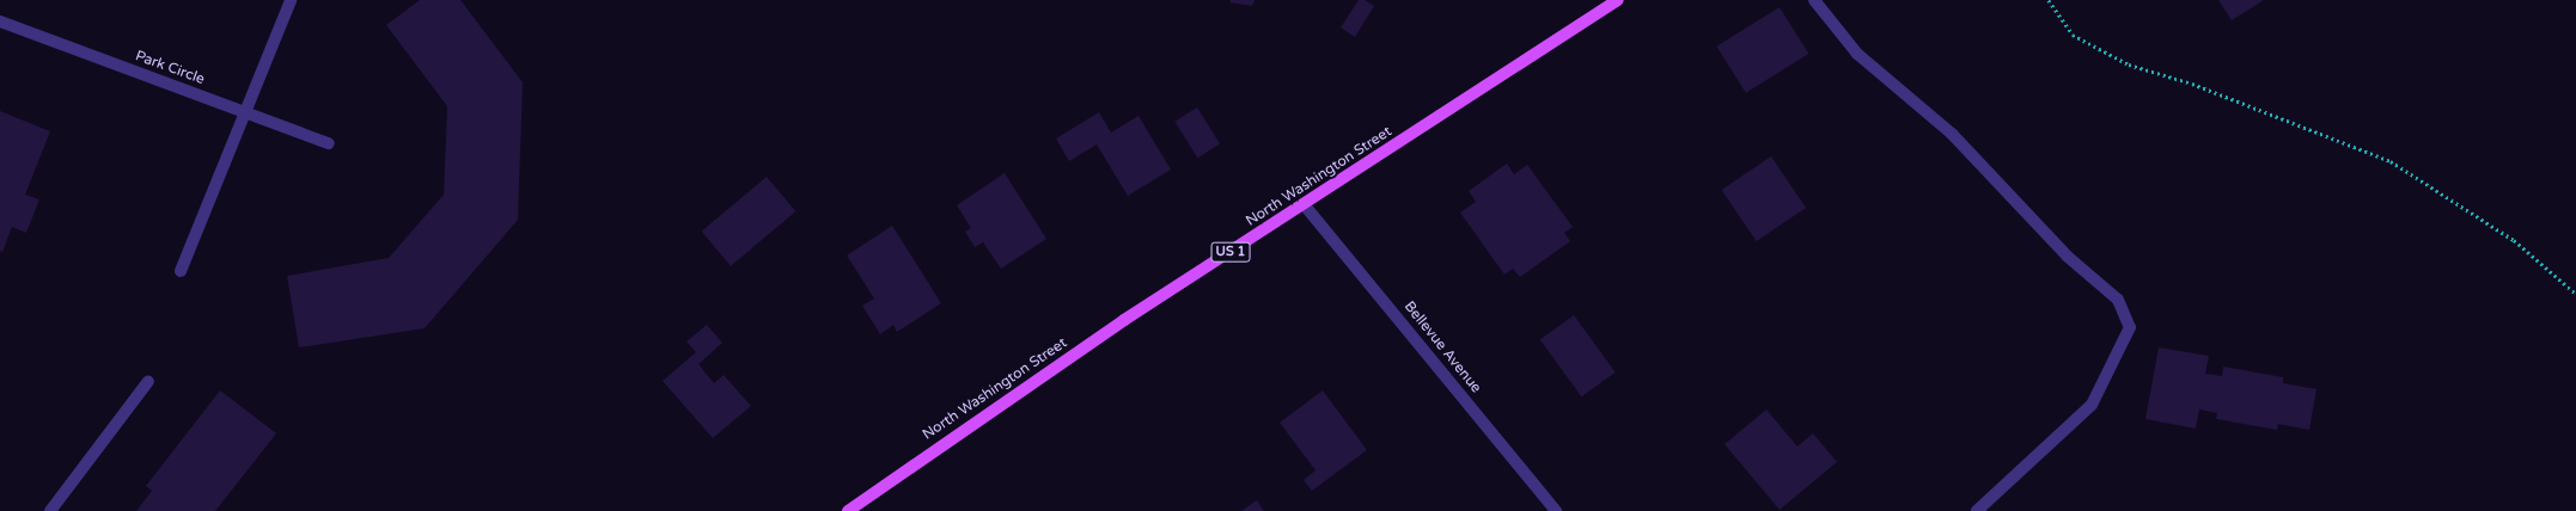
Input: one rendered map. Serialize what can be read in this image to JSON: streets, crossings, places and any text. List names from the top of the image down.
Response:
{
  "streets": {
    "main road": ["North Washington Street", "US 1"],
    "street": ["Park Circle", "Bellevue Avenue"]
  },
  "crossings": [
    ["North Washington Street", "Bellevue Avenue"]
  ]
}
